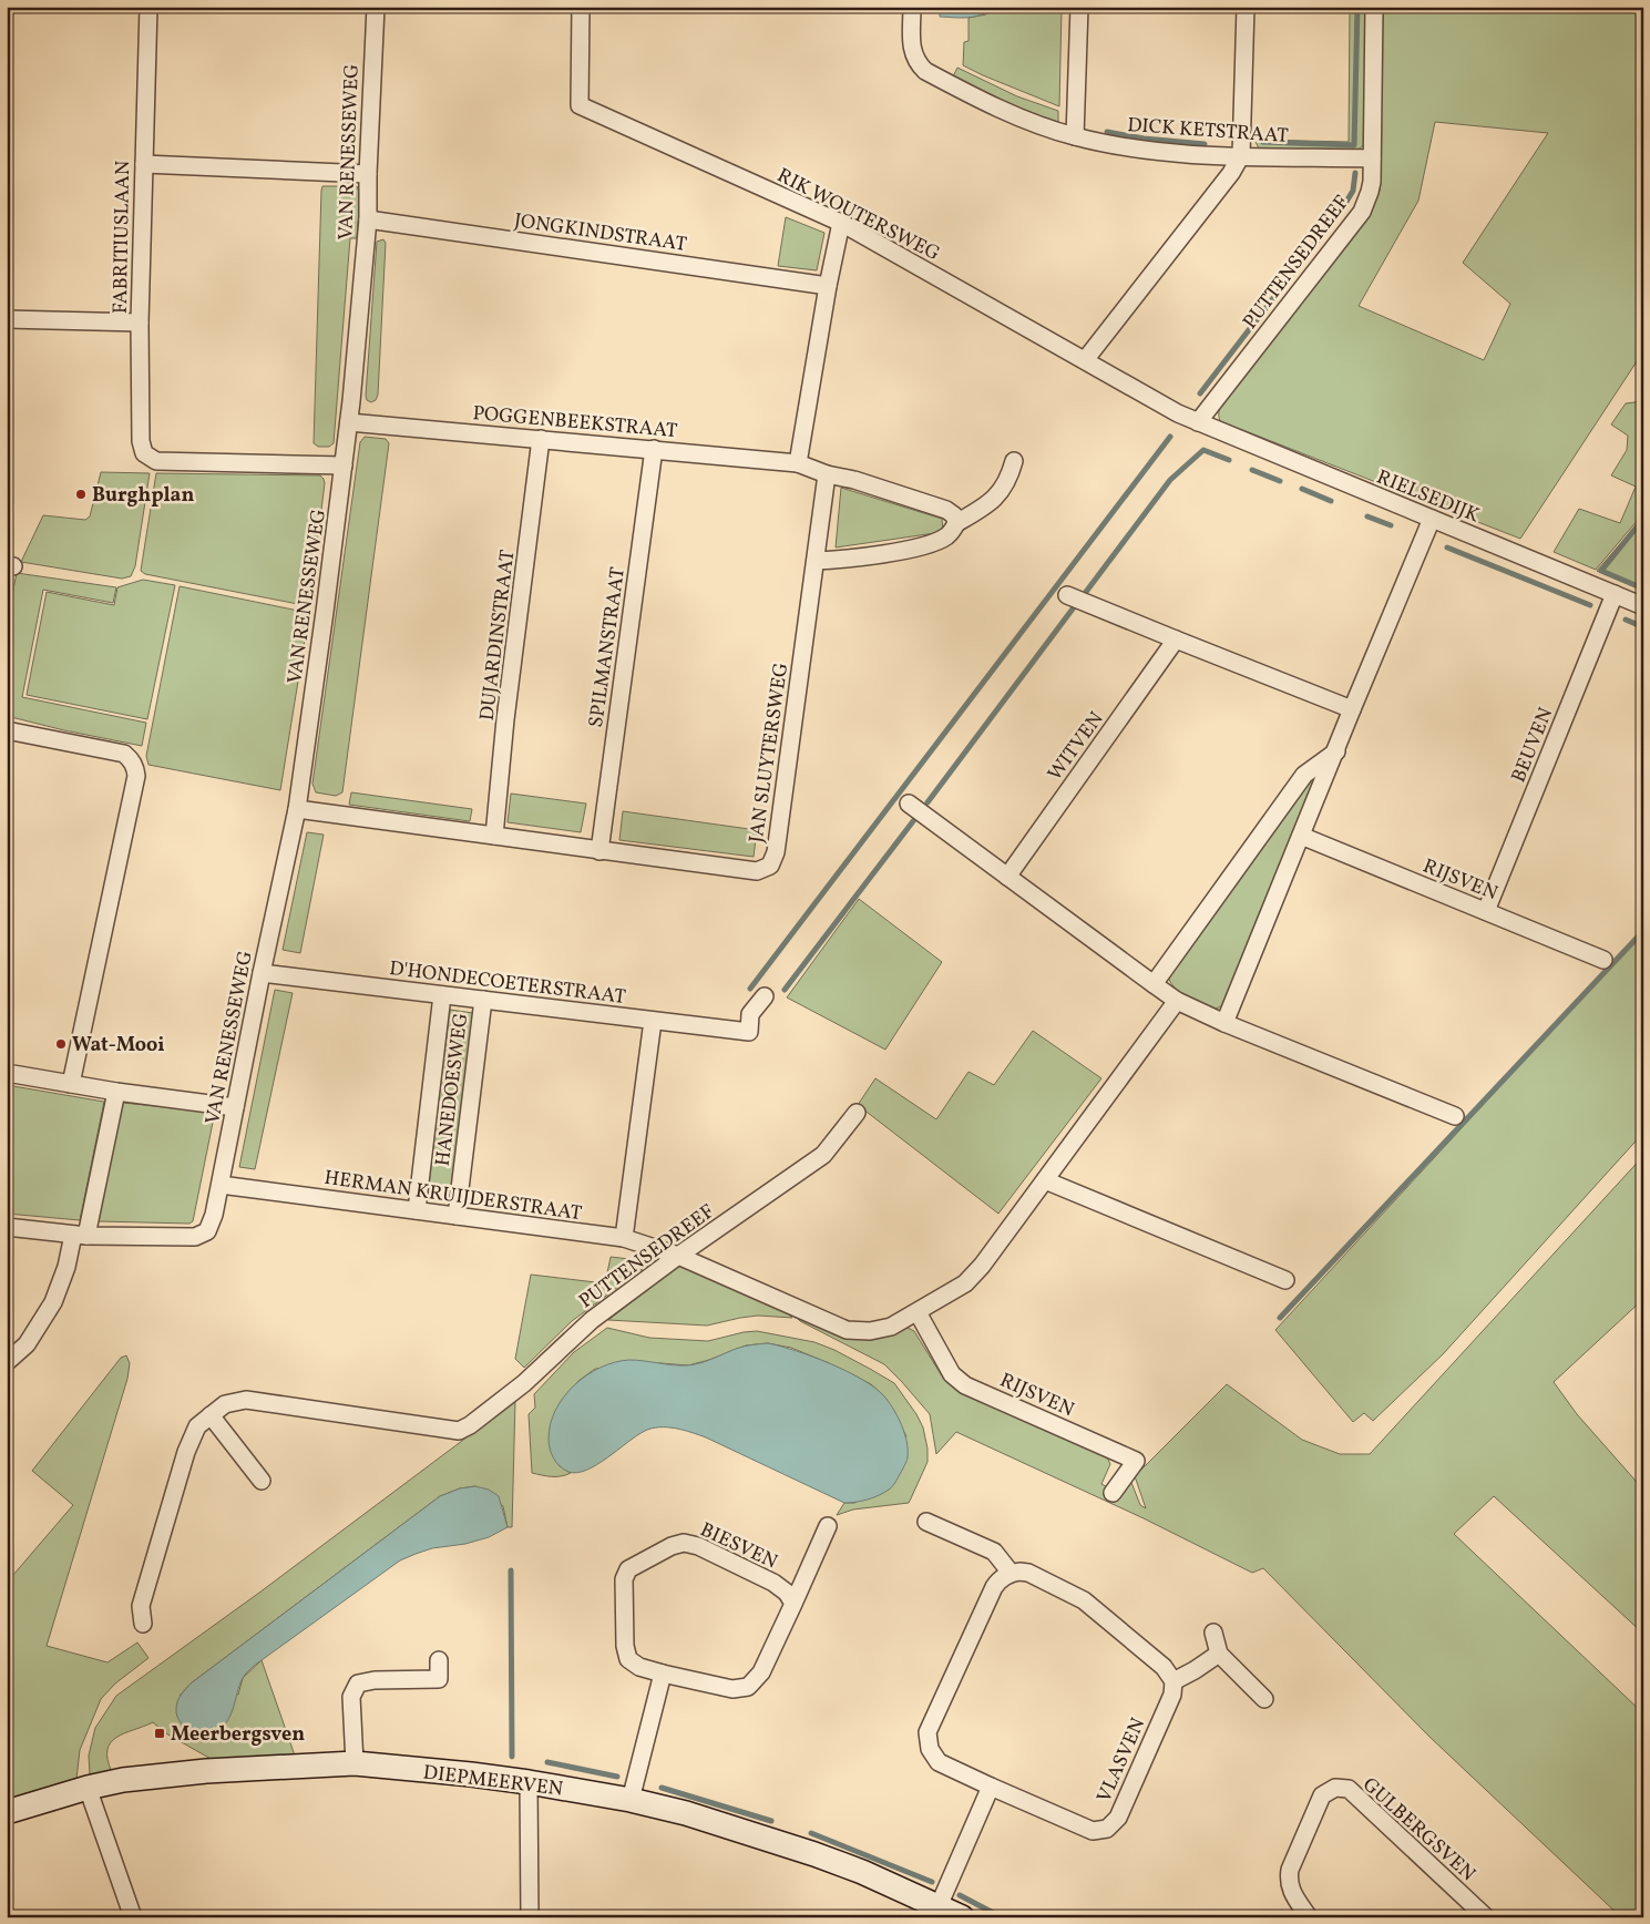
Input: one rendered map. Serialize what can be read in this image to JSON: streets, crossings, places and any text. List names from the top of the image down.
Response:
{
  "streets": {
    "street": [
      "DICK KETSTRAAT",
      "VAN RENESSEWEG",
      "RIK WOUTERSWEG",
      "JONGKINDSTRAAT",
      "FABRITIUSLAAN",
      "PUTTENSEDREEF",
      "POGGENBEEKSTRAAT",
      "RIELSEDIJK",
      "DUJARDINSTRAAT",
      "SPILMANSTRAAT",
      "BEUVEN",
      "WITVEN",
      "JAN SLUYTERSWEG",
      "RIJSVEN",
      "D'HONDECOETERSTRAAT",
      "HANEDOESWEG",
      "HERMAN KRUIJDERSTRAAT",
      "BIESVEN",
      "VLASVEN",
      "DIEPMEERVEN",
      "GULBERGSVEN"
    ]
  },
  "crossings": [
    ["DICK KETSTRAAT", "PUTTENSEDREEF"],
    ["VAN RENESSEWEG", "JONGKINDSTRAAT"],
    ["VAN RENESSEWEG", "FABRITIUSLAAN"],
    ["VAN RENESSEWEG", "POGGENBEEKSTRAAT"],
    ["VAN RENESSEWEG", "JAN SLUYTERSWEG"],
    ["VAN RENESSEWEG", "D'HONDECOETERSTRAAT"],
    ["VAN RENESSEWEG", "HERMAN KRUIJDERSTRAAT"],
    ["RIK WOUTERSWEG", "PUTTENSEDREEF"],
    ["RIK WOUTERSWEG", "RIELSEDIJK"],
    ["PUTTENSEDREEF", "RIELSEDIJK"],
    ["PUTTENSEDREEF", "HERMAN KRUIJDERSTRAAT"],
    ["POGGENBEEKSTRAAT", "DUJARDINSTRAAT"],
    ["POGGENBEEKSTRAAT", "SPILMANSTRAAT"],
    ["RIELSEDIJK", "BEUVEN"],
    ["DUJARDINSTRAAT", "JAN SLUYTERSWEG"],
    ["SPILMANSTRAAT", "JAN SLUYTERSWEG"],
    ["BEUVEN", "RIJSVEN"],
    ["D'HONDECOETERSTRAAT", "HANEDOESWEG"],
    ["HANEDOESWEG", "HERMAN KRUIJDERSTRAAT"]
  ],
  "places": {
    "other": ["Burghplan", "Wat-Mooi"],
    "transit": ["Meerbergsven"]
  }
}
